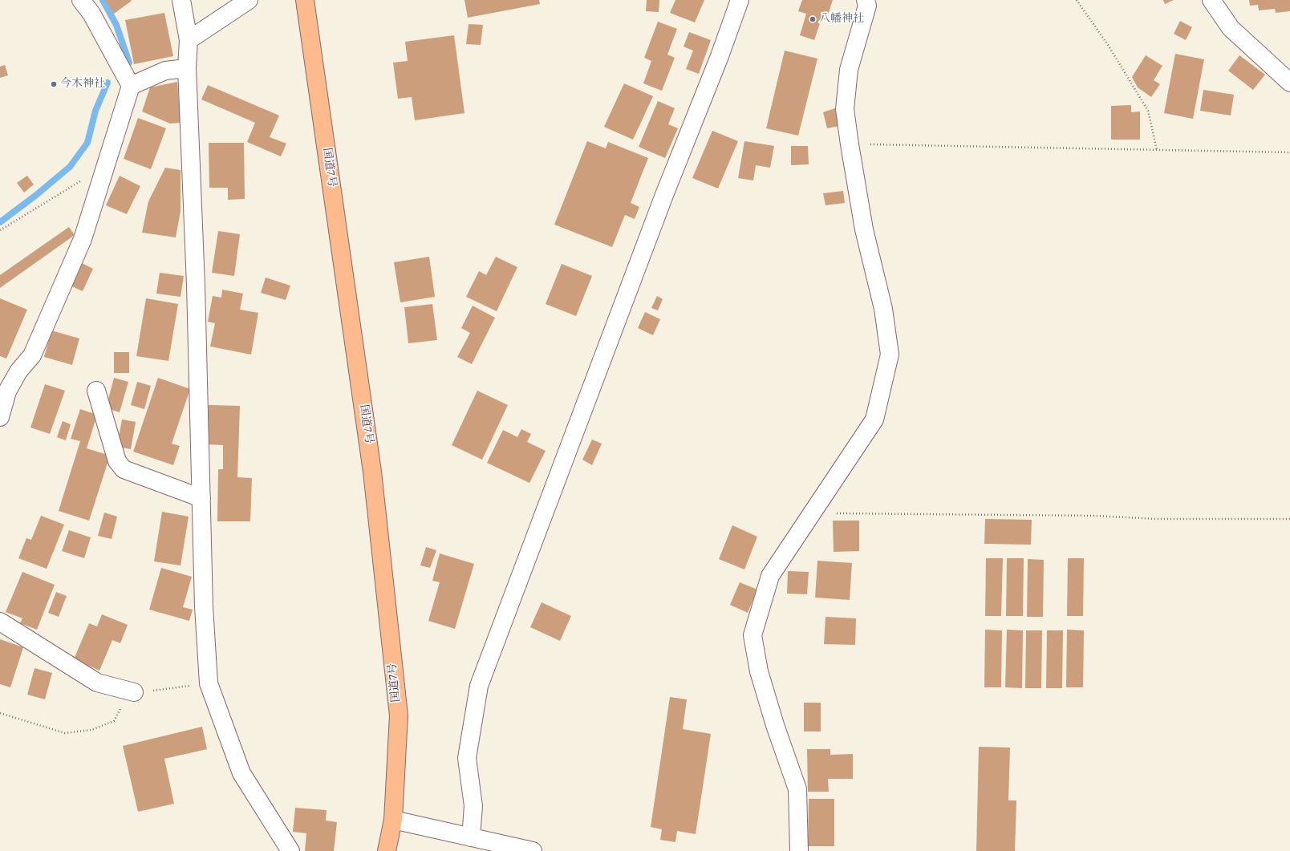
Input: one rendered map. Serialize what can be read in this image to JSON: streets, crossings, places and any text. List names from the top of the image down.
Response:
{
  "streets": {
    "highway": ["国道7号"]
  },
  "places": ["八幡神社", "今木神社"]
}
